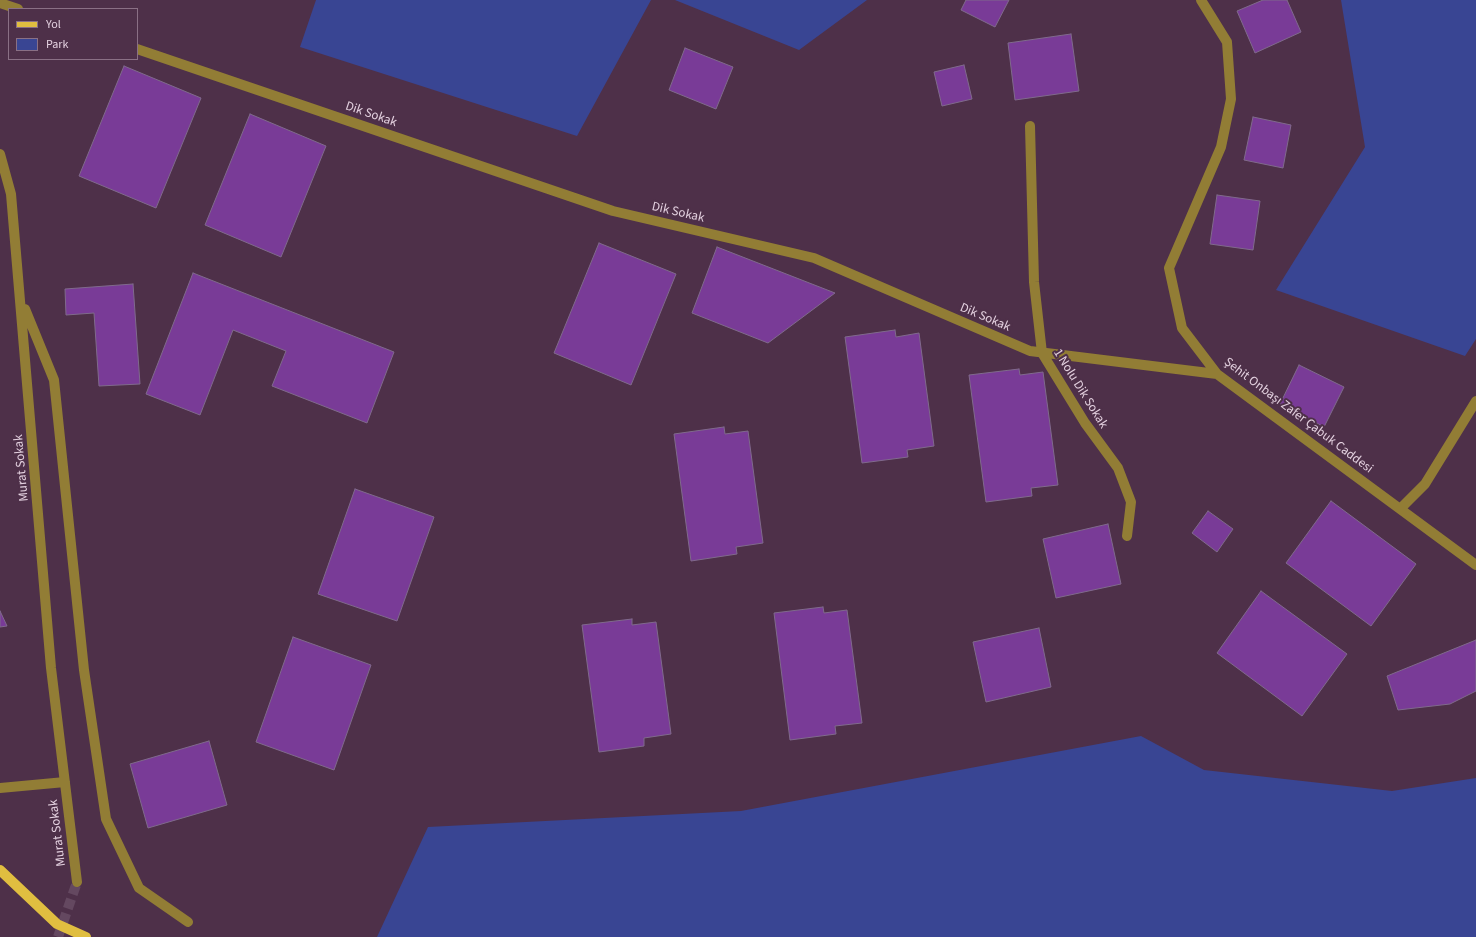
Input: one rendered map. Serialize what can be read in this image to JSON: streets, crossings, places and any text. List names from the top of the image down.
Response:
{
  "streets": {
    "street": [
      "Dik Sokak",
      "1 Nolu Dik Sokak",
      "Şehit Onbaşı Zafer Çabuk Caddesi",
      "Murat Sokak"
    ]
  },
  "crossings": [
    ["Dik Sokak", "1 Nolu Dik Sokak"],
    ["Dik Sokak", "Şehit Onbaşı Zafer Çabuk Caddesi"]
  ],
  "legend": ["Yol", "Park"]
}
